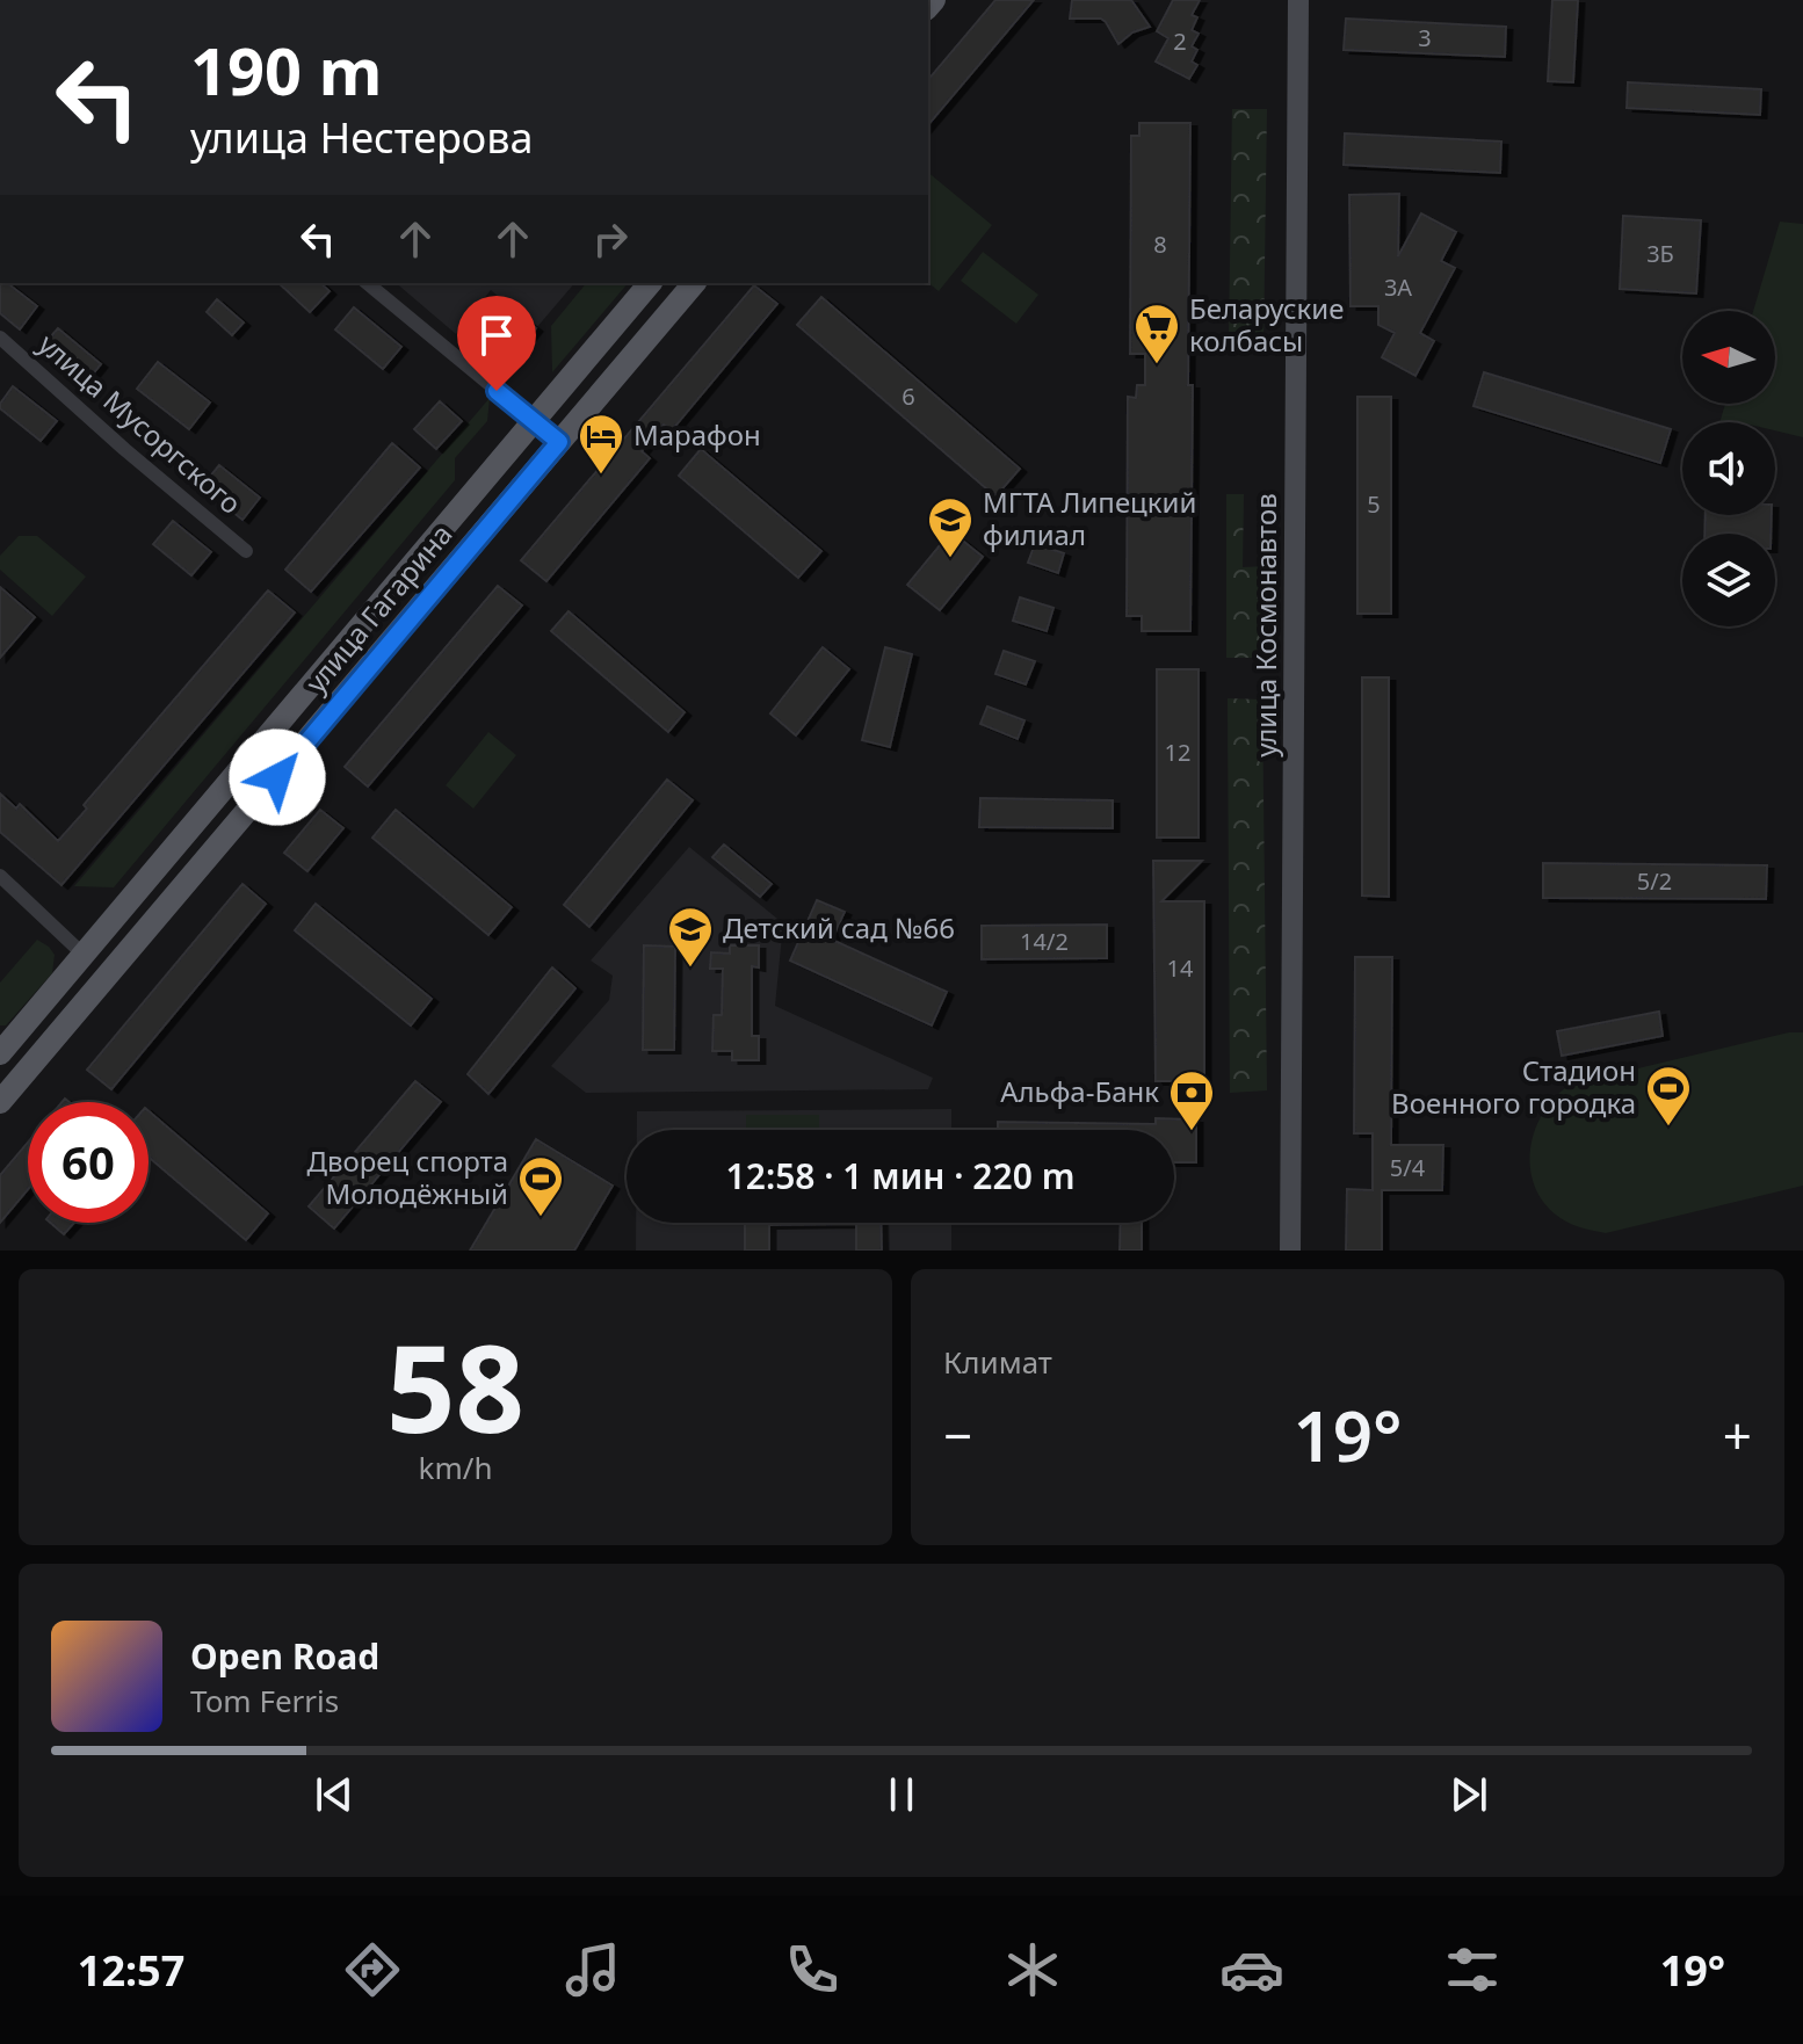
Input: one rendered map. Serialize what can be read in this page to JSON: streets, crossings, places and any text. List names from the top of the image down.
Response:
{
  "streets": {
    "main road": ["улица Гагарина", "улица Космонавтов"],
    "street": ["улица Мусоргского"]
  },
  "places": {
    "supermarket": ["Беларуские колбасы"],
    "hotel": ["Марафон"],
    "school or university": ["МГТА Липецкий филиал", "Детский сад №66"],
    "sports": ["Стадион Военного городка", "Дворец спорта Молодёжный"],
    "bank": ["Альфа-Банк"]
  },
  "house_numbers": [
    "3",
    "2",
    "8",
    "3Б",
    "3А",
    "6",
    "5",
    "12",
    "5/2",
    "14/2",
    "14",
    "5/4"
  ],
  "north": "left",
  "page": {
    "turn": ["190 m", "улица Нестерова"],
    "limit": "60",
    "trip": "12:58 · 1 мин · 220 m",
    "tile": [
      ["58", "km/h"],
      "Климат"
    ],
    "heat": ["−", "19°", "+"],
    "song": ["Open Road", "Tom Ferris"],
    "tabs": ["12:57", "19°"]
  }
}
